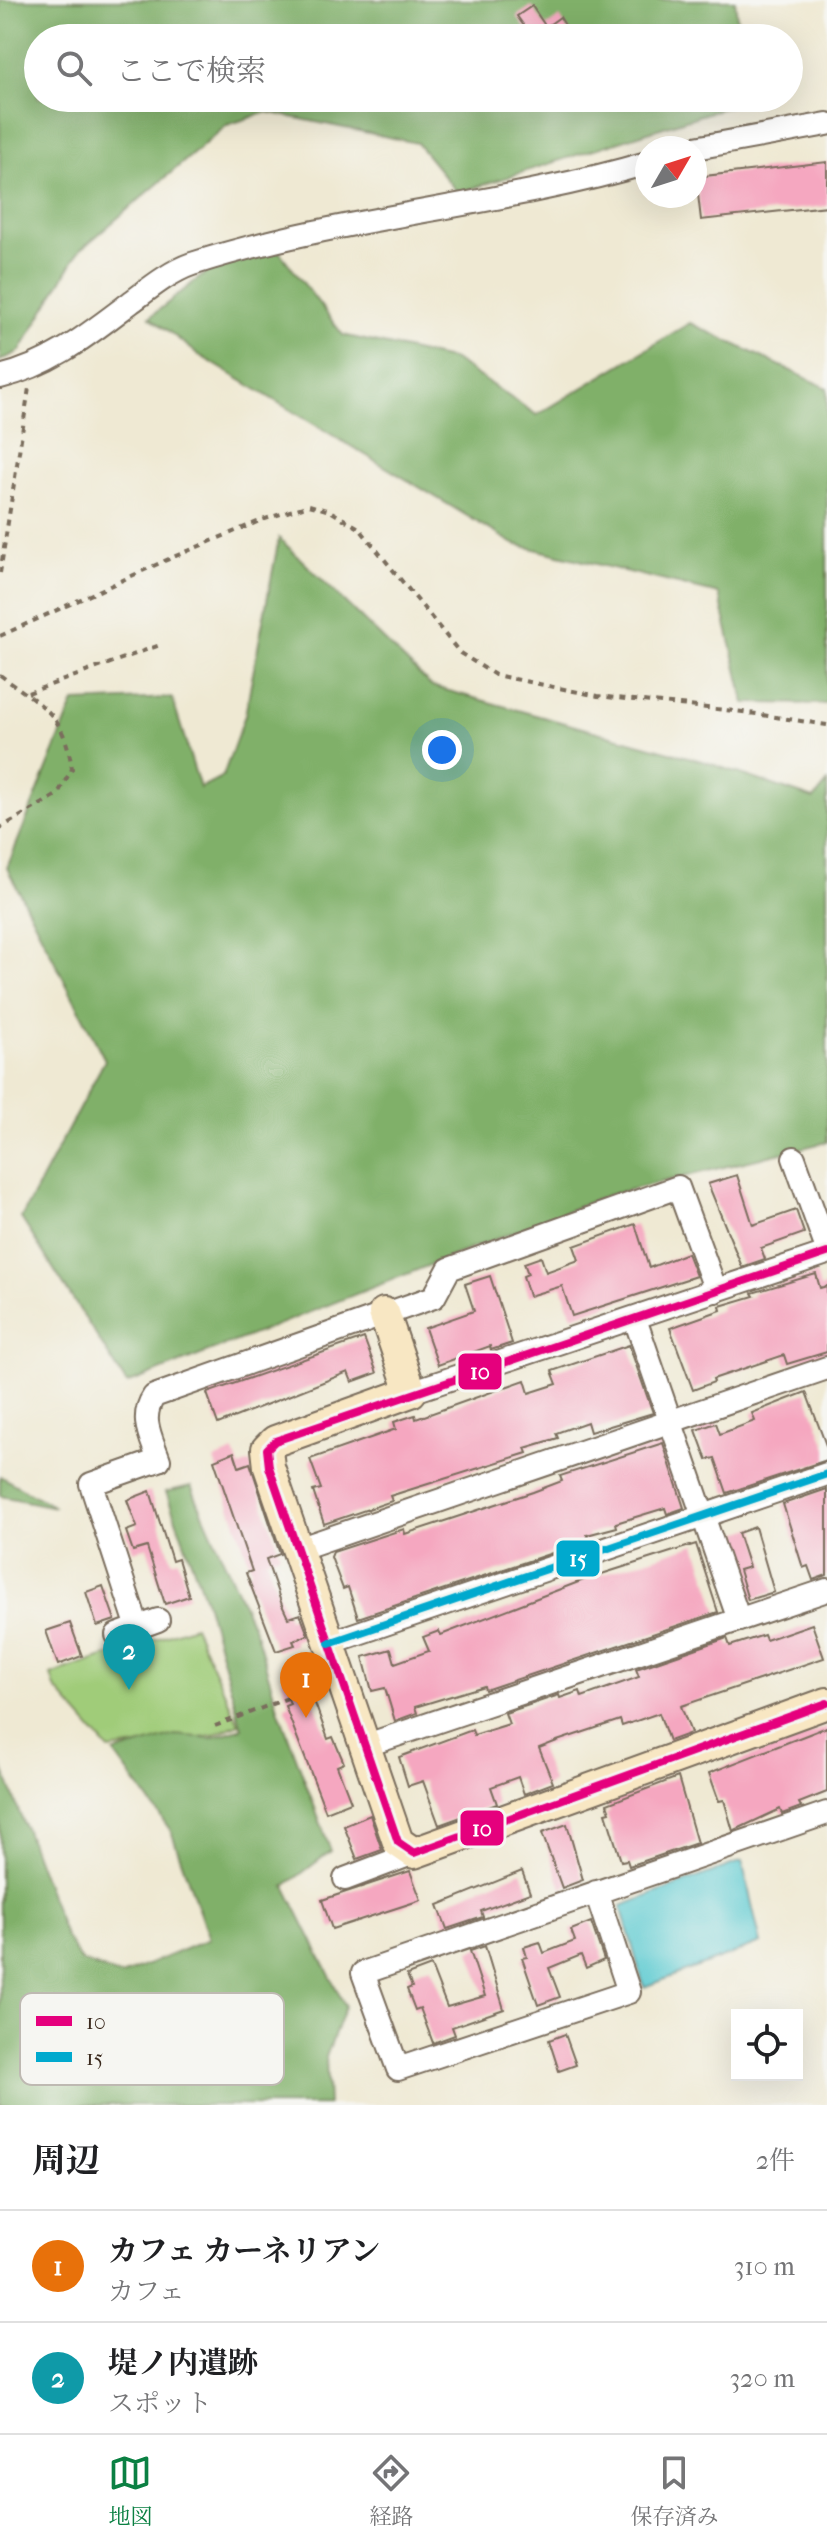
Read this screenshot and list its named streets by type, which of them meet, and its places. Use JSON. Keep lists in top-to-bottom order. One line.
{"lines":["transit line 10","transit line 15"],"legend":["10","15"],"north":"top right","page":{"search":"ここで検索","pins":["2","1"],"heading":["周辺","2件"],"list":[{"mark":"1","name":"カフェ カーネリアン","note":"カフェ","value":"310 m"},{"mark":"2","name":"堤ノ内遺跡","note":"スポット","value":"320 m"}],"nav":["地図","経路","保存済み"]}}
